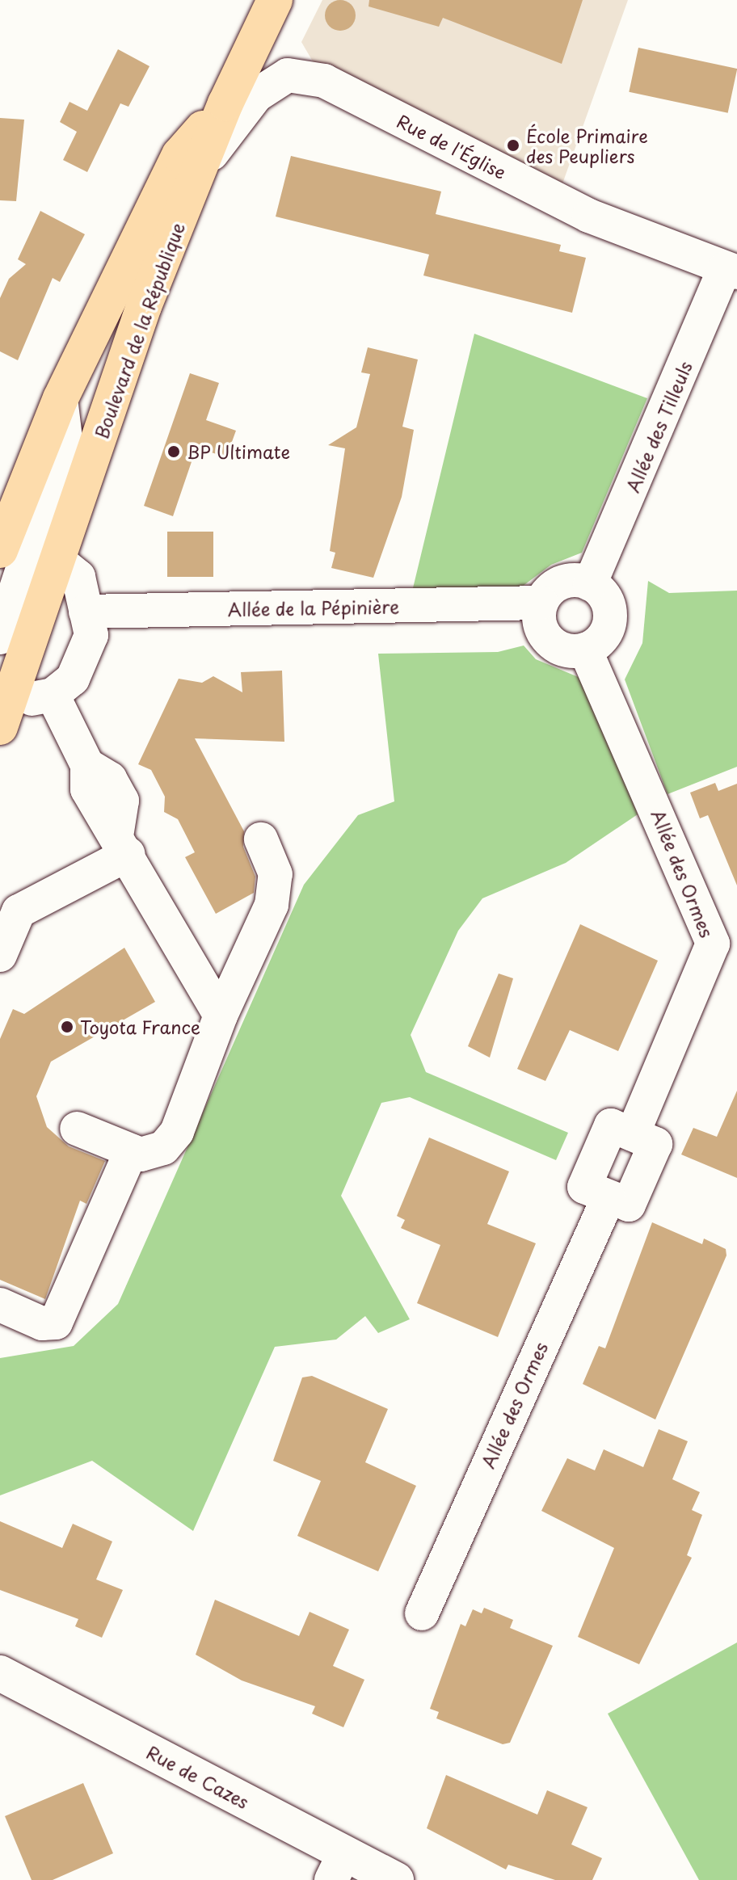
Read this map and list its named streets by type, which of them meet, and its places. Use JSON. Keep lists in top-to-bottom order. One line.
{"streets":{"main road":["Boulevard de la République"],"street":["Rue de l'Église","Allée des Tilleuls","Allée de la Pépinière","Allée des Ormes","Rue de Cazes"]},"crossings":[["Rue de l'Église","Boulevard de la République"],["Rue de l'Église","Allée des Tilleuls"],["Allée des Tilleuls","Allée de la Pépinière"],["Allée des Tilleuls","Allée des Ormes"],["Allée de la Pépinière","Allée des Ormes"]],"places":["École Primaire des Peupliers","BP Ultimate","Toyota France"]}
